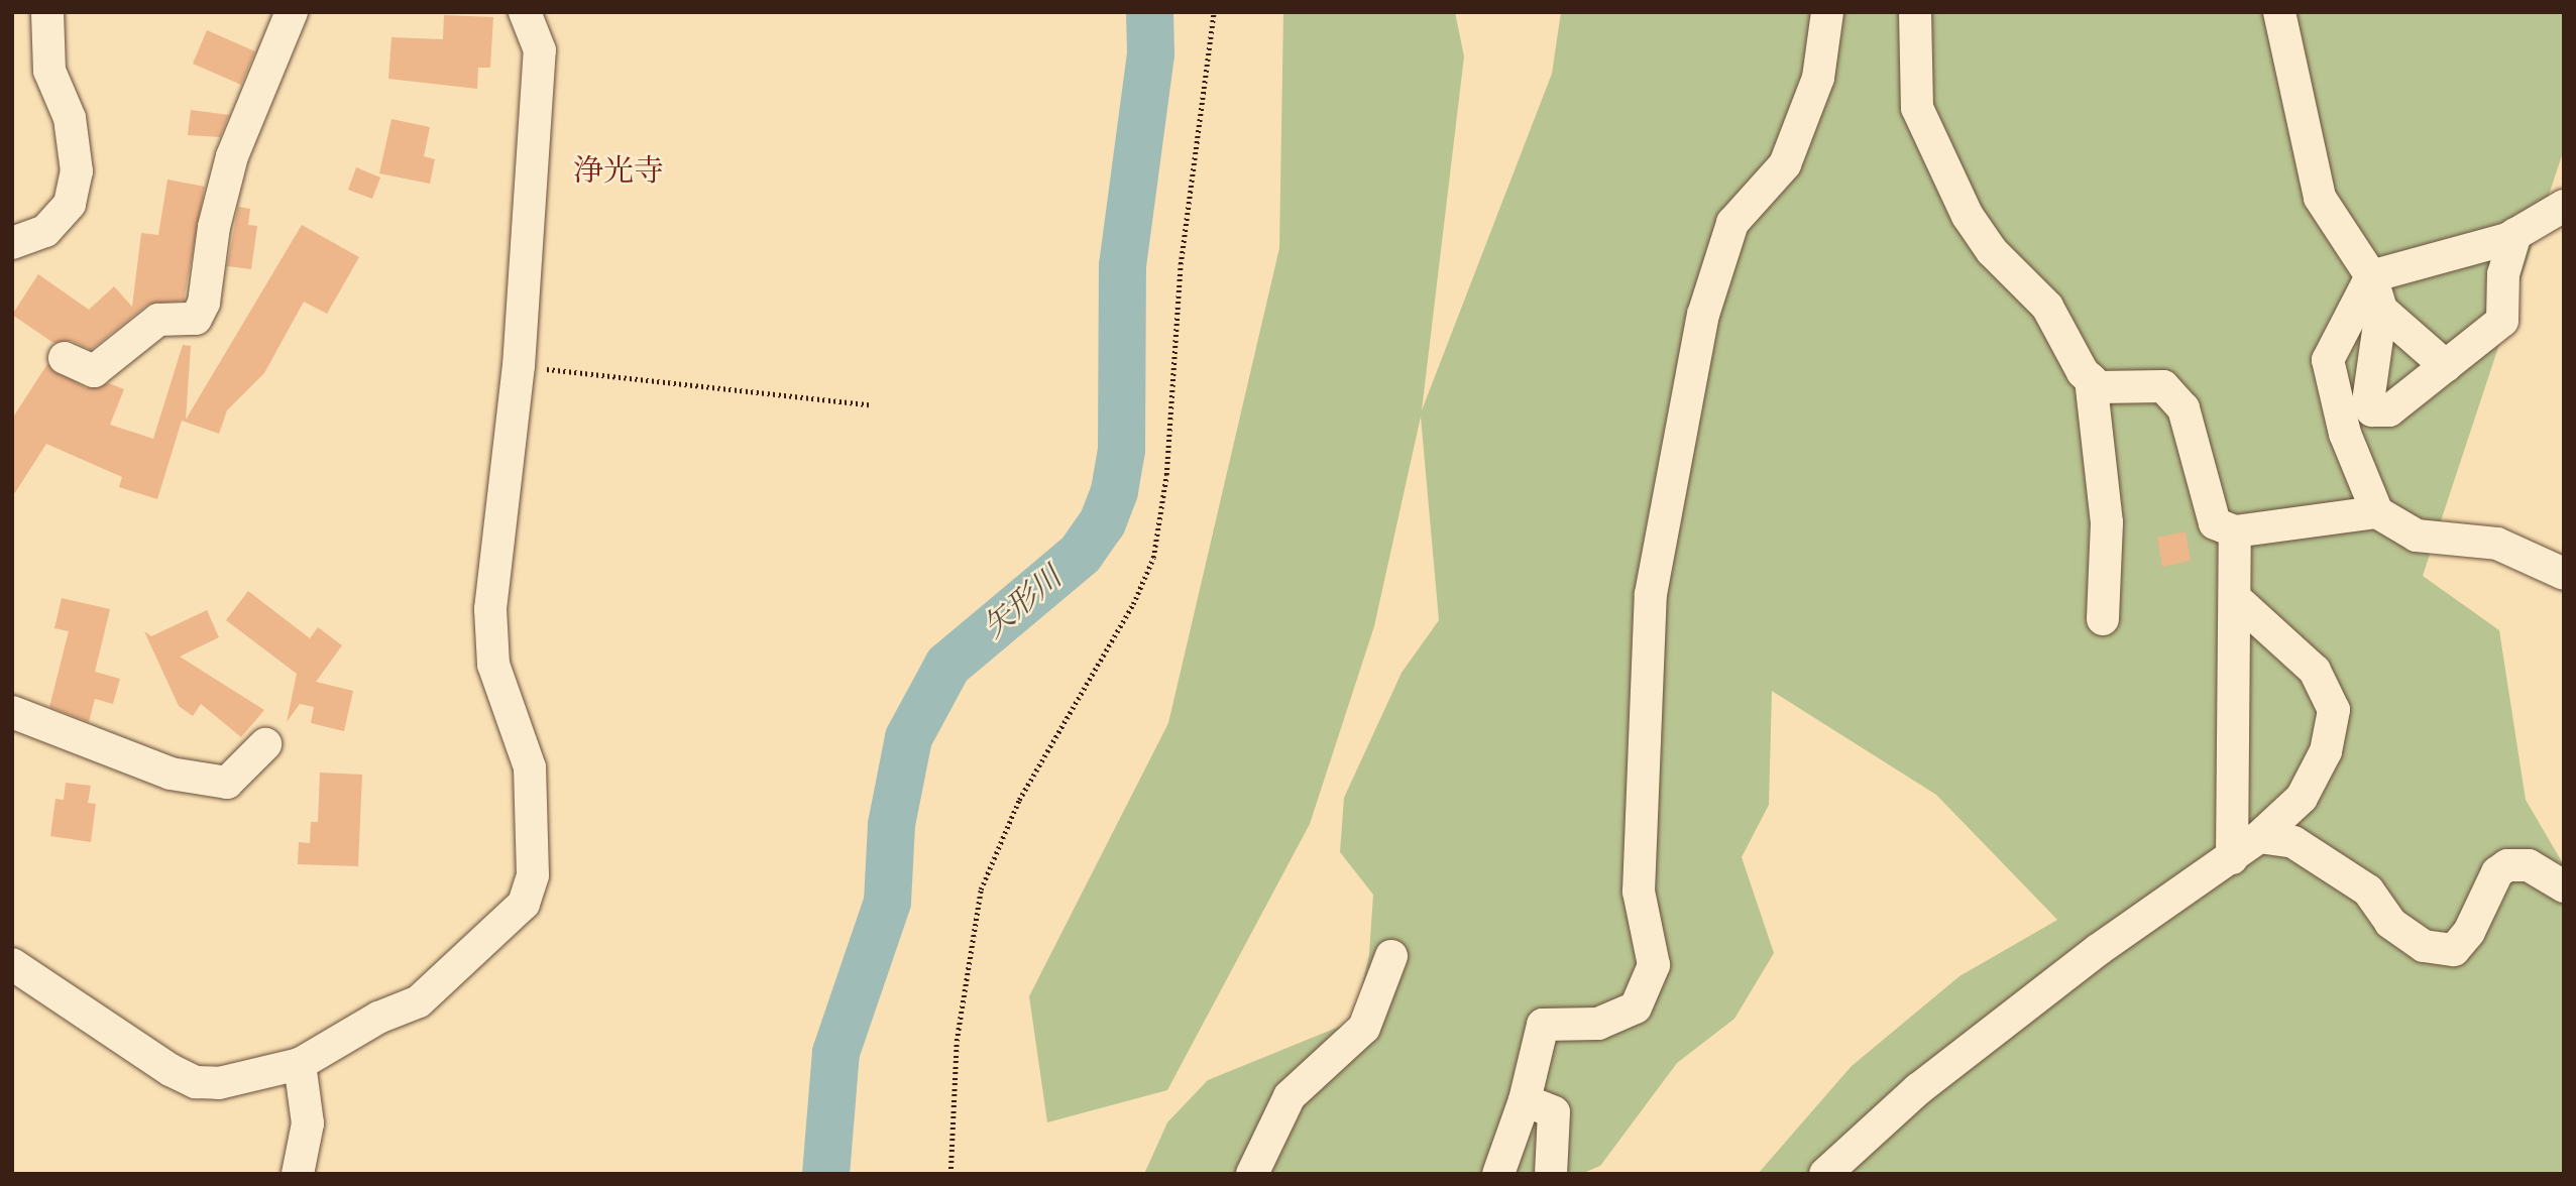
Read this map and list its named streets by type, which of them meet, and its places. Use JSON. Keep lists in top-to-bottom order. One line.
{"districts":["浄光寺"],"water":["矢形川"]}
